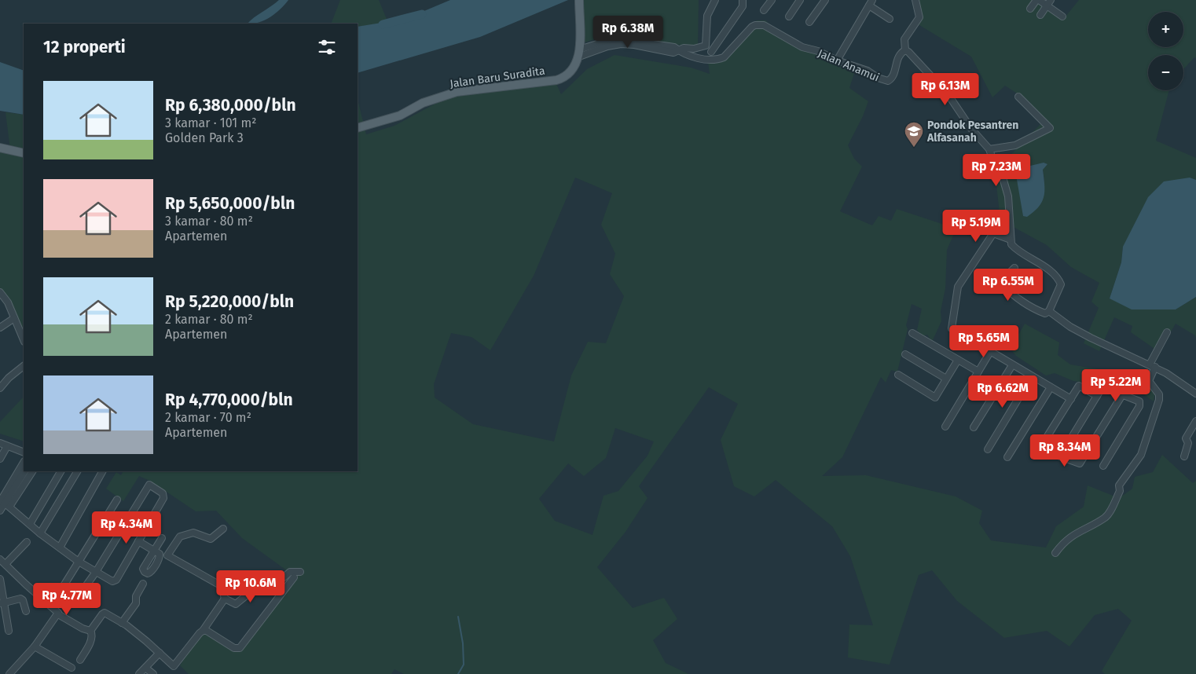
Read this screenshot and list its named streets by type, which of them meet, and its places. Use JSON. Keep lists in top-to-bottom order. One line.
{"streets":{"main road":["Jalan Baru Suradita"],"street":["Jalan Anamui"]},"places":{"school or university":["Pondok Pesantren Alfasanah"]},"page":{"map_buttons":["+","−"],"price":["Rp 6.38M","Rp 6.13M","Rp 7.23M","Rp 5.19M","Rp 6.55M","Rp 5.65M","Rp 5.22M","Rp 6.62M","Rp 8.34M","Rp 4.34M","Rp 10.6M","Rp 4.77M"],"heading":"12 properti","list":[{"name":"Rp 6,380,000/bln","note":"3 kamar · 101 m² · Golden Park 3"},{"name":"Rp 5,650,000/bln","note":"3 kamar · 80 m² · Apartemen"},{"name":"Rp 5,220,000/bln","note":"2 kamar · 80 m² · Apartemen"},{"name":"Rp 4,770,000/bln","note":"2 kamar · 70 m² · Apartemen"}]}}
